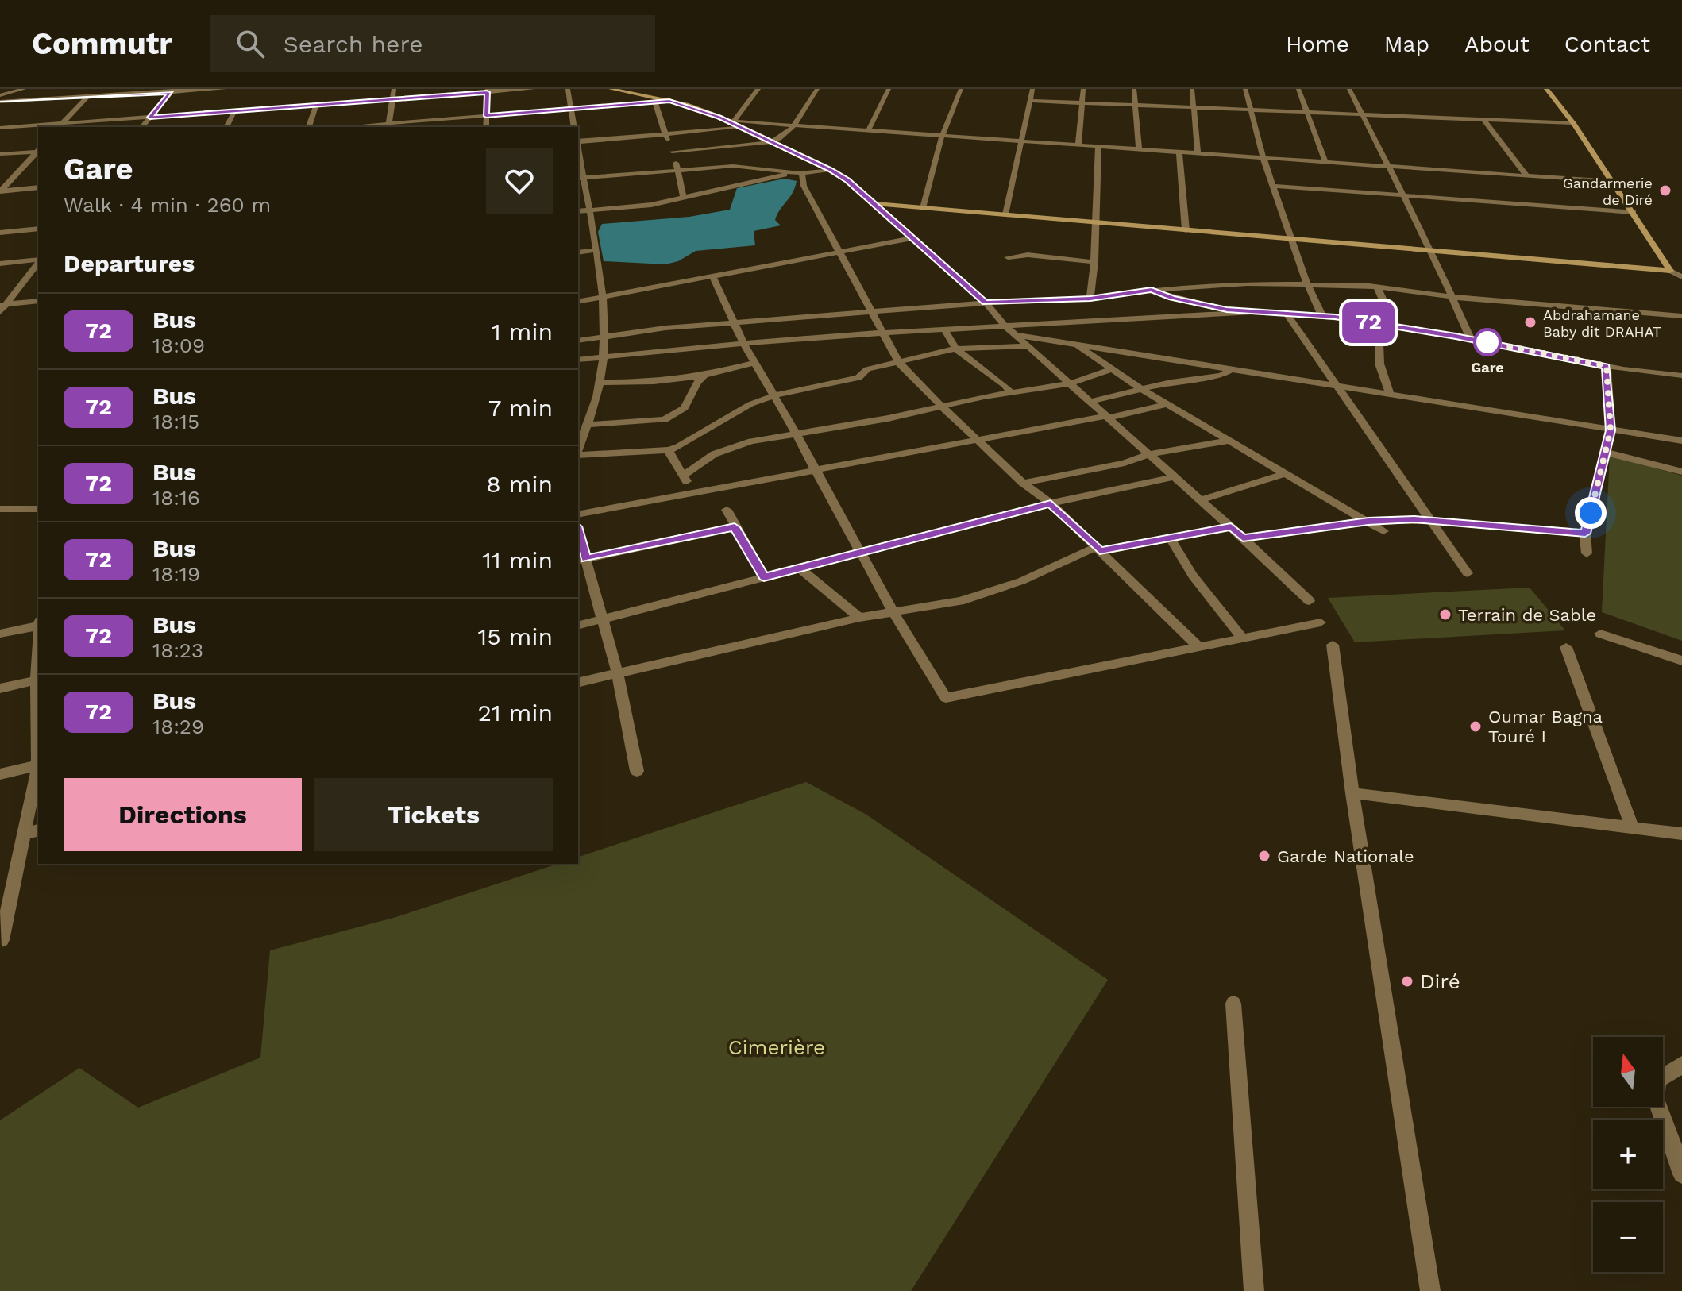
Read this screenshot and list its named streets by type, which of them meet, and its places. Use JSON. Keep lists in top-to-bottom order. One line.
{"parks":["Cimerière"],"places":["Gandarmerie de Diré","Abdrahamane Baby dit DRAHAT","Gare","Terrain de Sable","Oumar Bagna Touré I","Garde Nationale","Diré"],"lines":["bus line 72"],"north":"top","page":{"header":"Commutr","search":"Search here","nav":["Home","Map","About","Contact"],"on_map":"72","heading":[["Gare","Walk · 4 min · 260 m"],"Departures"],"list":[{"mark":"72","name":"Bus","note":"18:09","value":"1 min"},{"mark":"72","name":"Bus","note":"18:15","value":"7 min"},{"mark":"72","name":"Bus","note":"18:16","value":"8 min"},{"mark":"72","name":"Bus","note":"18:19","value":"11 min"},{"mark":"72","name":"Bus","note":"18:23","value":"15 min"},{"mark":"72","name":"Bus","note":"18:29","value":"21 min"}],"buttons":["Directions","Tickets"],"map_buttons":["+","−"]}}
